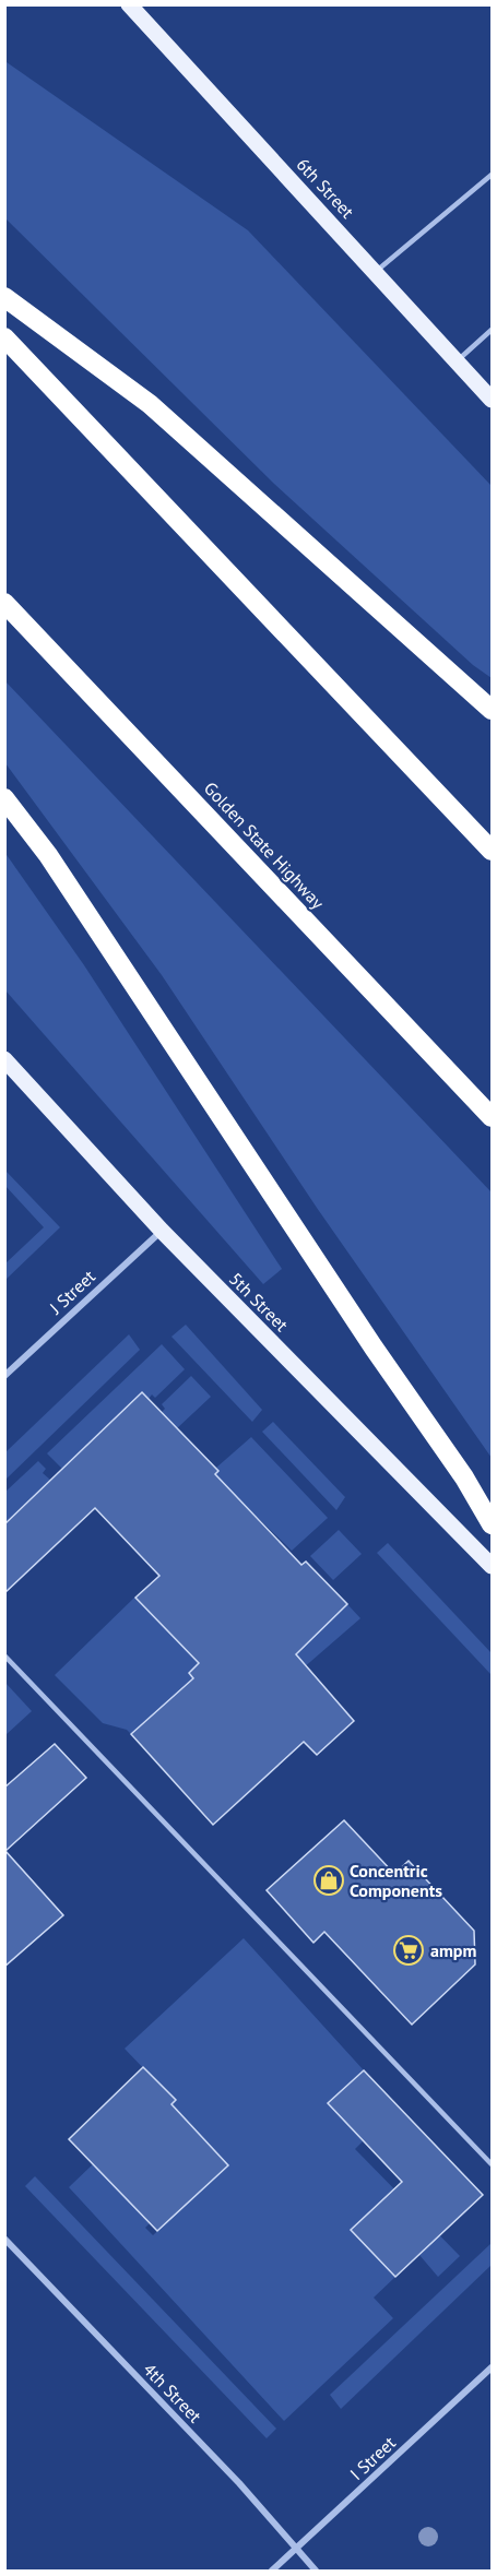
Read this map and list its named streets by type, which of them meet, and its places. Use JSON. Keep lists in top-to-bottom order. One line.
{"streets":{"highway":["Golden State Highway"],"main road":["6th Street","5th Street"],"street":["J Street","4th Street","I Street"]},"crossings":[["J Street","5th Street"],["4th Street","I Street"]],"places":{"shop":["Concentric Components"],"supermarket":["ampm"]}}
